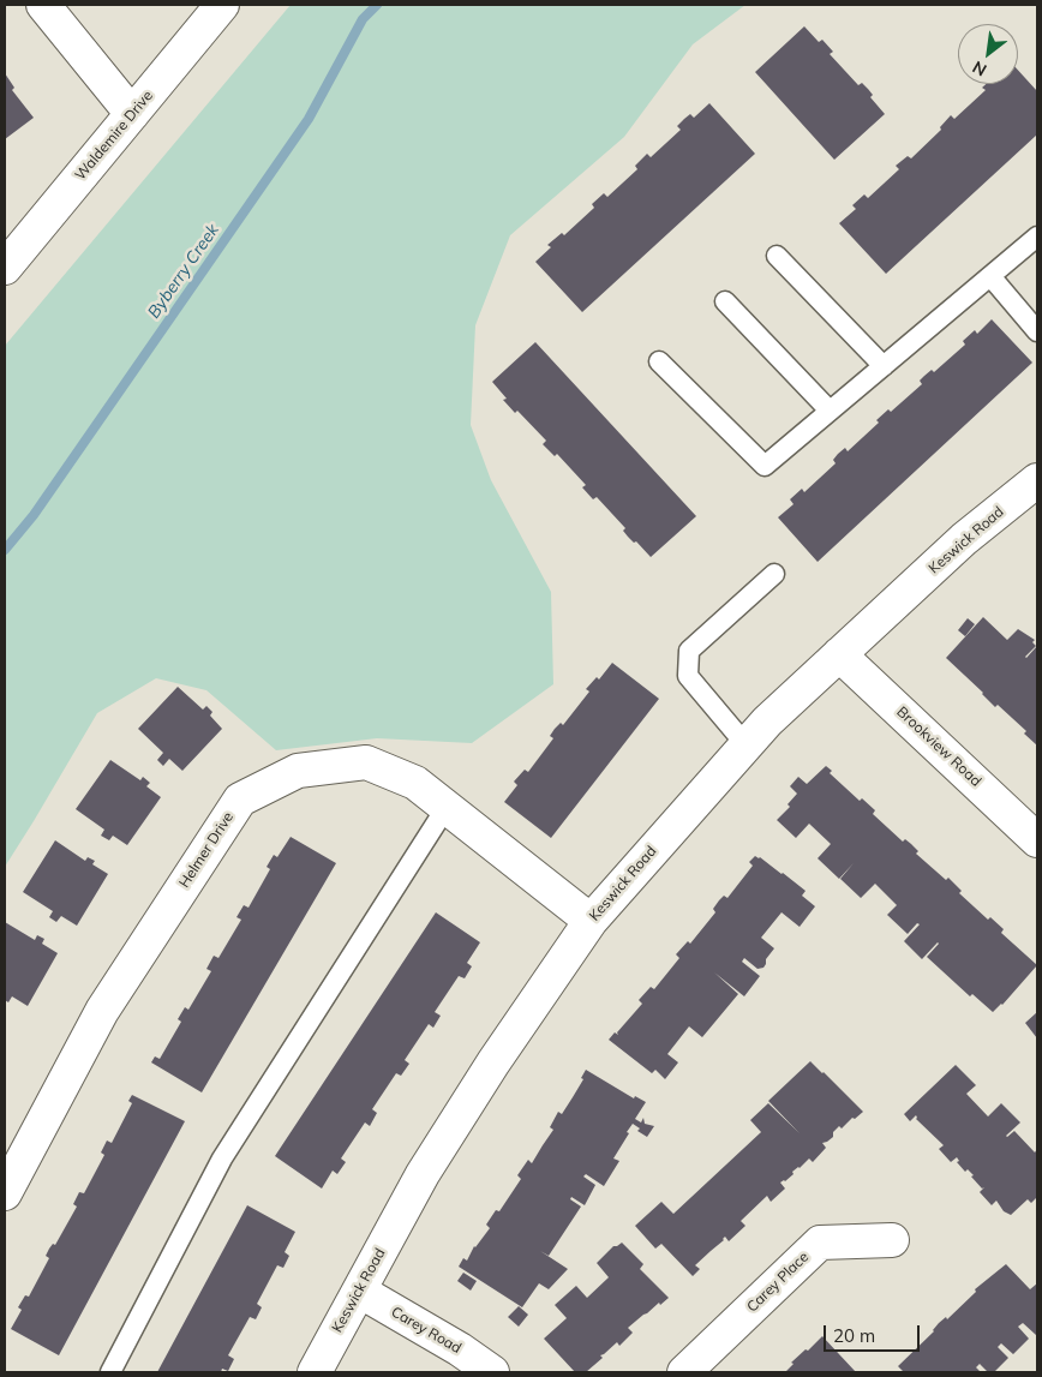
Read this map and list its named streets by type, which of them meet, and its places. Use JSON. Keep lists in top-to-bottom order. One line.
{"streets":{"street":["Waldemire Drive","Keswick Road","Brookview Road","Helmer Drive","Carey Place","Carey Road"]},"crossings":[["Keswick Road","Brookview Road"],["Keswick Road","Helmer Drive"],["Keswick Road","Carey Road"]],"water":["Byberry Creek"],"scale_bar":"20 m","north":"bottom left"}
